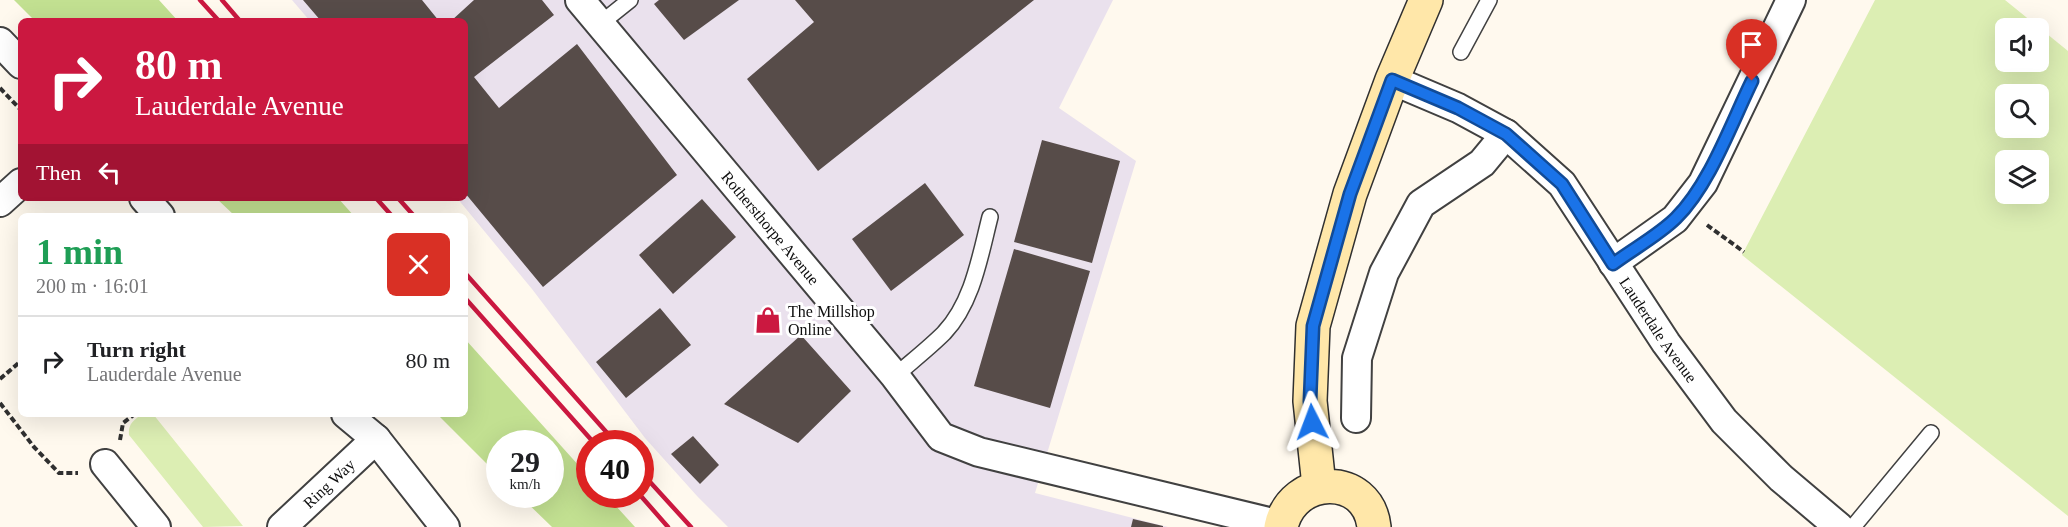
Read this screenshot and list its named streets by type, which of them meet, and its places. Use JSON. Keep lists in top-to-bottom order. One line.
{"streets":{"street":["Rothersthorpe Avenue","Lauderdale Avenue","Ring Way"]},"places":{"shop":["The Millshop Online"]},"page":{"turn":["80 m","Lauderdale Avenue"],"then":"Then","heading":["1 min","200 m · 16:01"],"list":[{"name":"Turn right","note":"Lauderdale Avenue","value":"80 m"}],"speed":"29 km/h","limit":"40"}}
